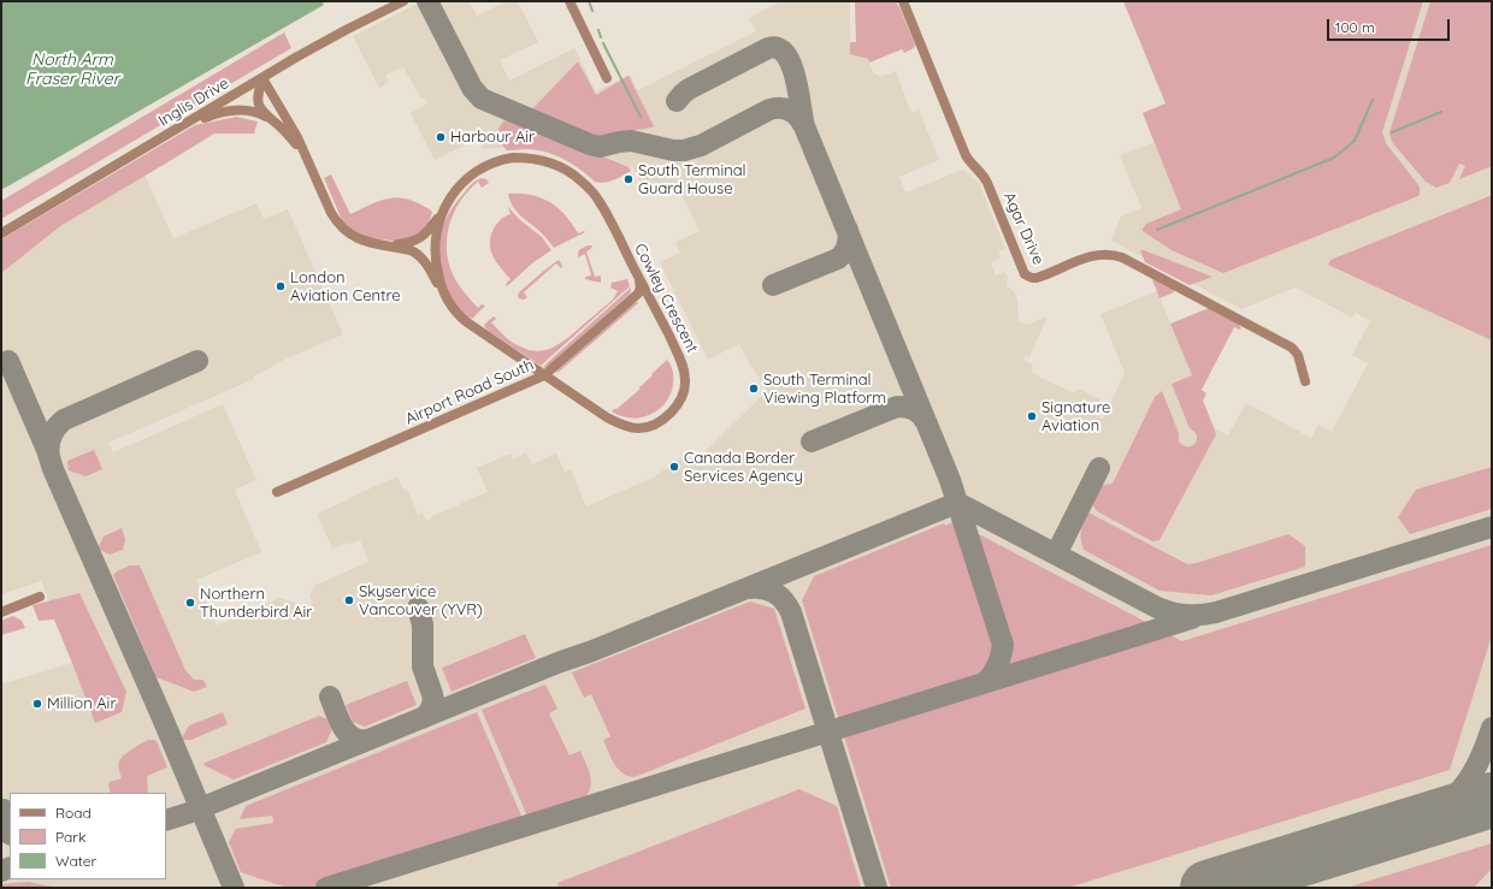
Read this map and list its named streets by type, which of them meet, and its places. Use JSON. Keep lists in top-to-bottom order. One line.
{"streets":{"street":["Inglis Drive","Agar Drive","Cowley Crescent","Airport Road South"]},"crossings":[["Cowley Crescent","Airport Road South"]],"water":["North Arm Fraser River"],"places":["Harbour Air","South Terminal Guard House","London Aviation Centre","South Terminal Viewing Platform","Signature Aviation","Canada Border Services Agency","Skyservice Vancouver (YVR)","Northern Thunderbird Air","Million Air"],"legend":["Road","Park","Water"],"scale_bar":"100 m"}
